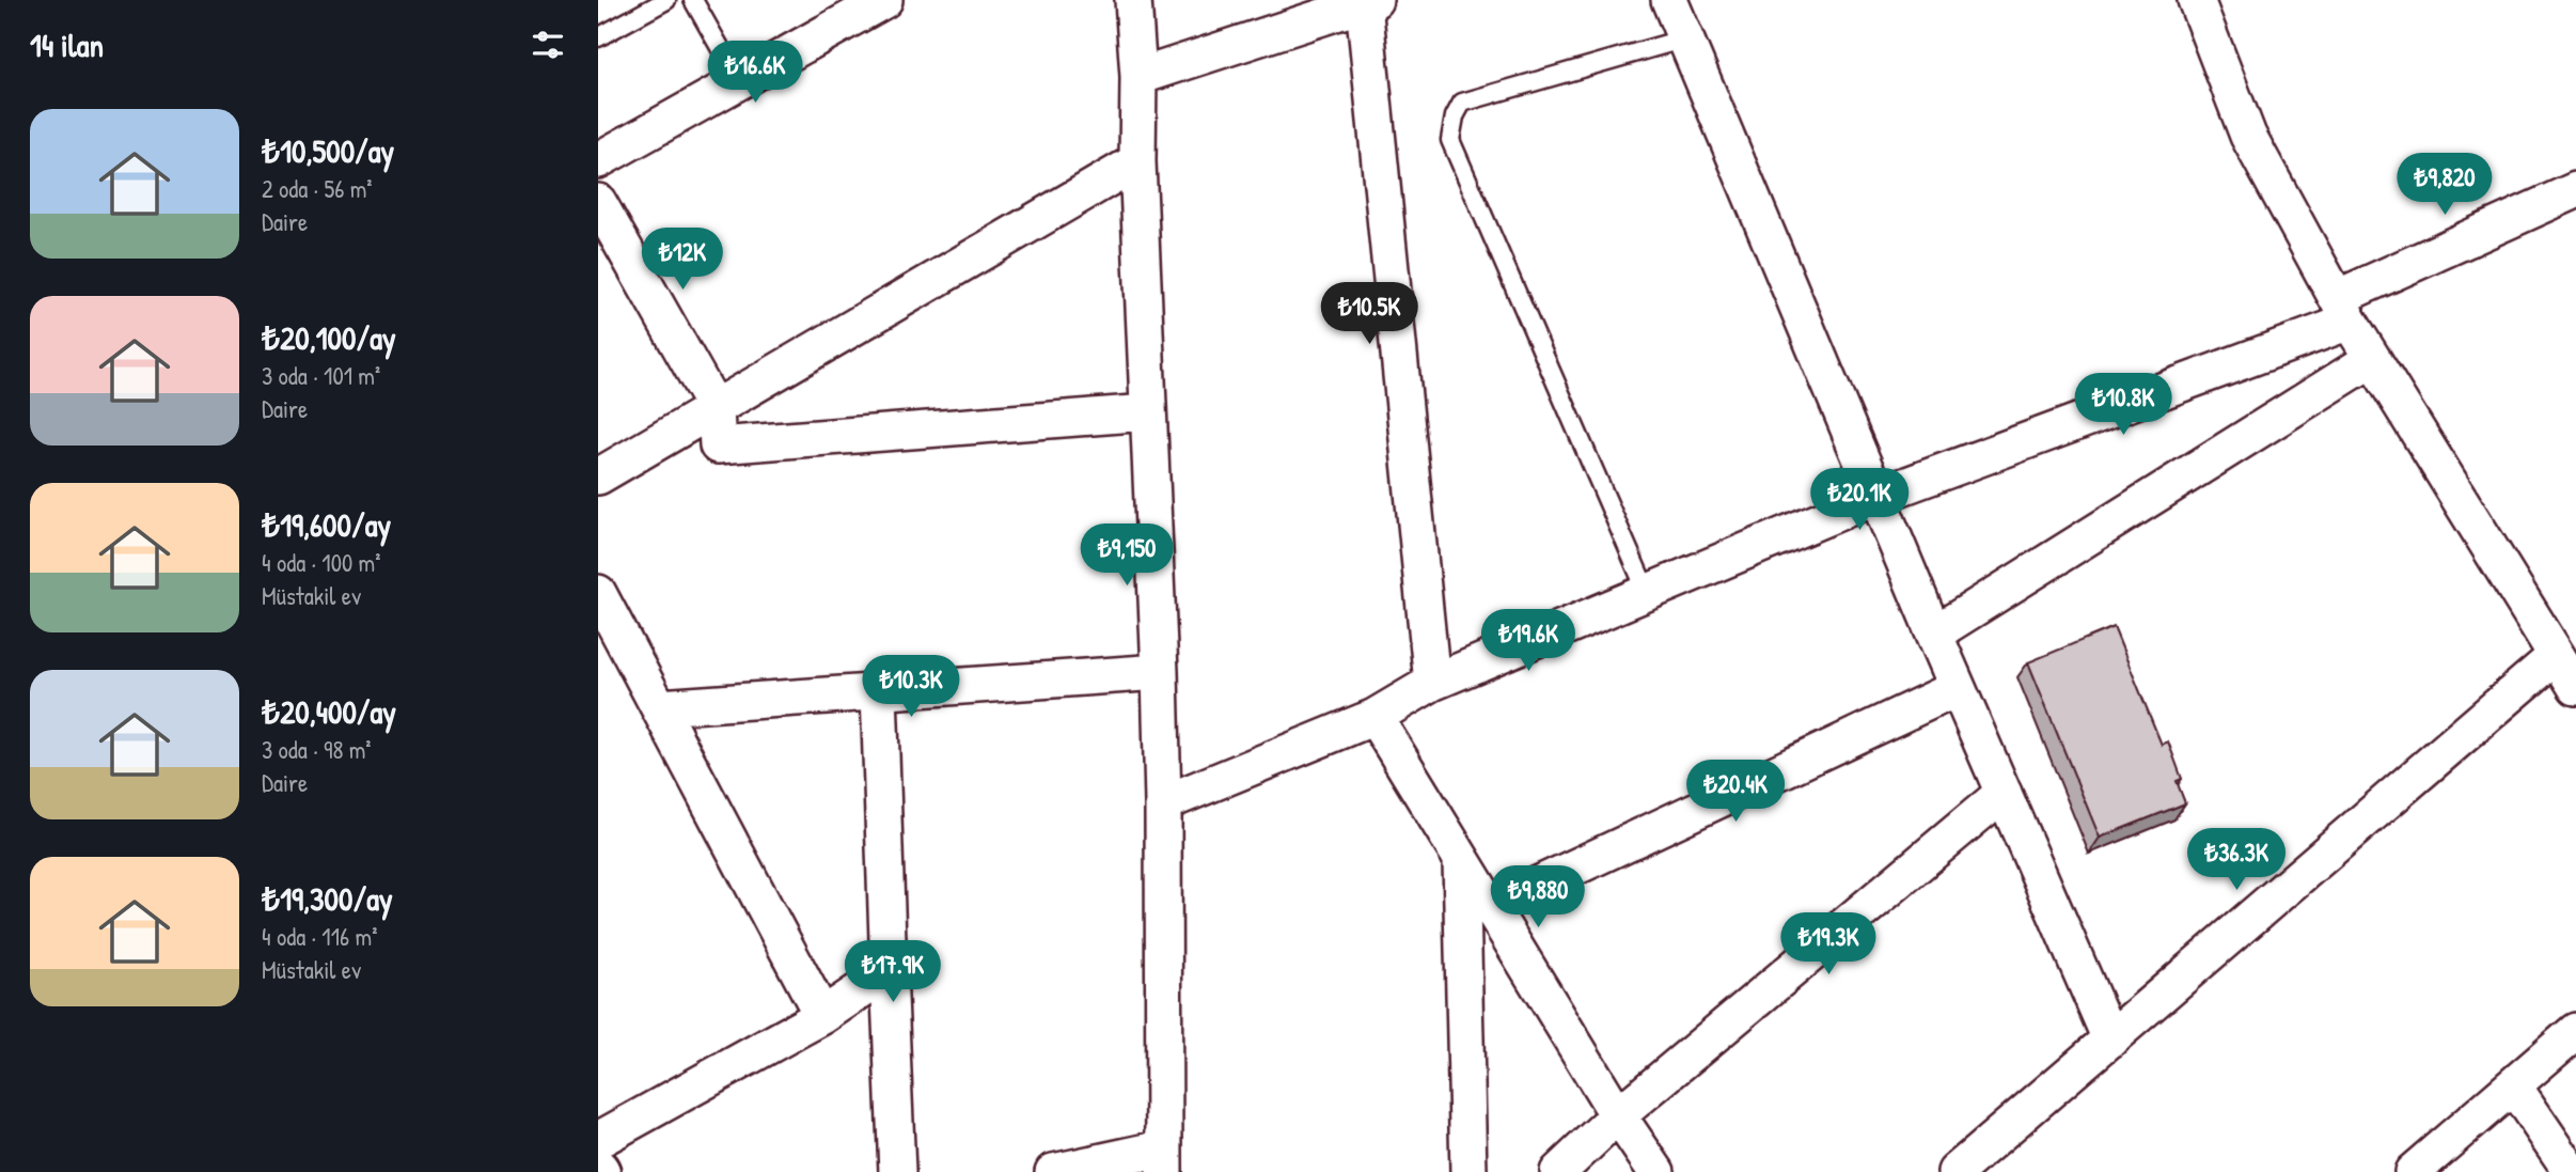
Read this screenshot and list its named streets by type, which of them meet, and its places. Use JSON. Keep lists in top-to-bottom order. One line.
{"page":{"heading":"14 ilan","price":["₺16.6K","₺9,820","₺12K","₺10.5K","₺10.8K","₺20.1K","₺9,150","₺19.6K","₺10.3K","₺20.4K","₺36.3K","₺9,880","₺19.3K","₺17.9K"],"list":[{"name":"₺10,500/ay","note":"2 oda · 56 m² · Daire"},{"name":"₺20,100/ay","note":"3 oda · 101 m² · Daire"},{"name":"₺19,600/ay","note":"4 oda · 100 m² · Müstakil ev"},{"name":"₺20,400/ay","note":"3 oda · 98 m² · Daire"},{"name":"₺19,300/ay","note":"4 oda · 116 m² · Müstakil ev"}]}}
